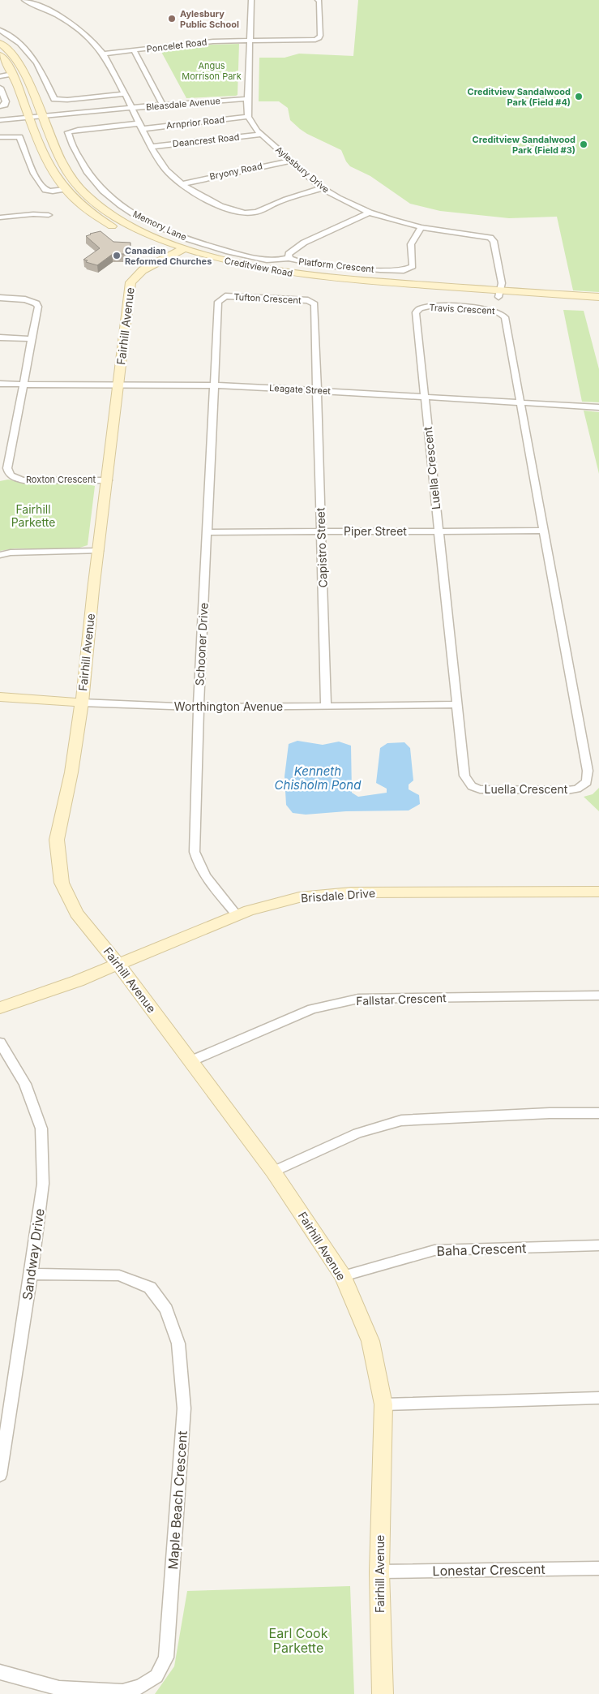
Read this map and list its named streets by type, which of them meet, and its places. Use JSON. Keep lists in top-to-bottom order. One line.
{"streets":{"main road":["Creditview Road","Fairhill Avenue","Worthington Avenue","Brisdale Drive"],"street":["Poncelet Road","Bleasdale Avenue","Arnprior Road","Deancrest Road","Aylesbury Drive","Bryony Road","Memory Lane","Platform Crescent","Tufton Crescent","Travis Crescent","Leagate Street","Luella Crescent","Roxton Crescent","Piper Street","Capistro Street","Schooner Drive","Fallstar Crescent","Baha Crescent","Sandway Drive","Maple Beach Crescent","Lonestar Crescent"]},"crossings":[["Bleasdale Avenue","Creditview Road"],["Arnprior Road","Aylesbury Drive"],["Arnprior Road","Memory Lane"],["Deancrest Road","Aylesbury Drive"],["Aylesbury Drive","Bryony Road"],["Aylesbury Drive","Platform Crescent"],["Aylesbury Drive","Creditview Road"],["Memory Lane","Platform Crescent"],["Creditview Road","Fairhill Avenue"],["Tufton Crescent","Leagate Street"],["Tufton Crescent","Capistro Street"],["Tufton Crescent","Schooner Drive"],["Travis Crescent","Leagate Street"],["Travis Crescent","Luella Crescent"],["Fairhill Avenue","Leagate Street"],["Fairhill Avenue","Roxton Crescent"],["Fairhill Avenue","Worthington Avenue"],["Fairhill Avenue","Brisdale Drive"],["Fairhill Avenue","Fallstar Crescent"],["Fairhill Avenue","Baha Crescent"],["Fairhill Avenue","Lonestar Crescent"],["Leagate Street","Luella Crescent"],["Leagate Street","Roxton Crescent"],["Leagate Street","Capistro Street"],["Leagate Street","Schooner Drive"],["Luella Crescent","Piper Street"],["Luella Crescent","Worthington Avenue"],["Piper Street","Capistro Street"],["Piper Street","Schooner Drive"],["Capistro Street","Worthington Avenue"],["Schooner Drive","Worthington Avenue"],["Schooner Drive","Brisdale Drive"],["Sandway Drive","Maple Beach Crescent"]],"water":["Kenneth Chisholm Pond"],"parks":["Angus Morrison Park","Fairhill Parkette","Earl Cook Parkette"],"places":["Aylesbury Public School","Creditview Sandalwood Park (Field #4)","Creditview Sandalwood Park (Field #3)","Canadian Reformed Churches"]}
